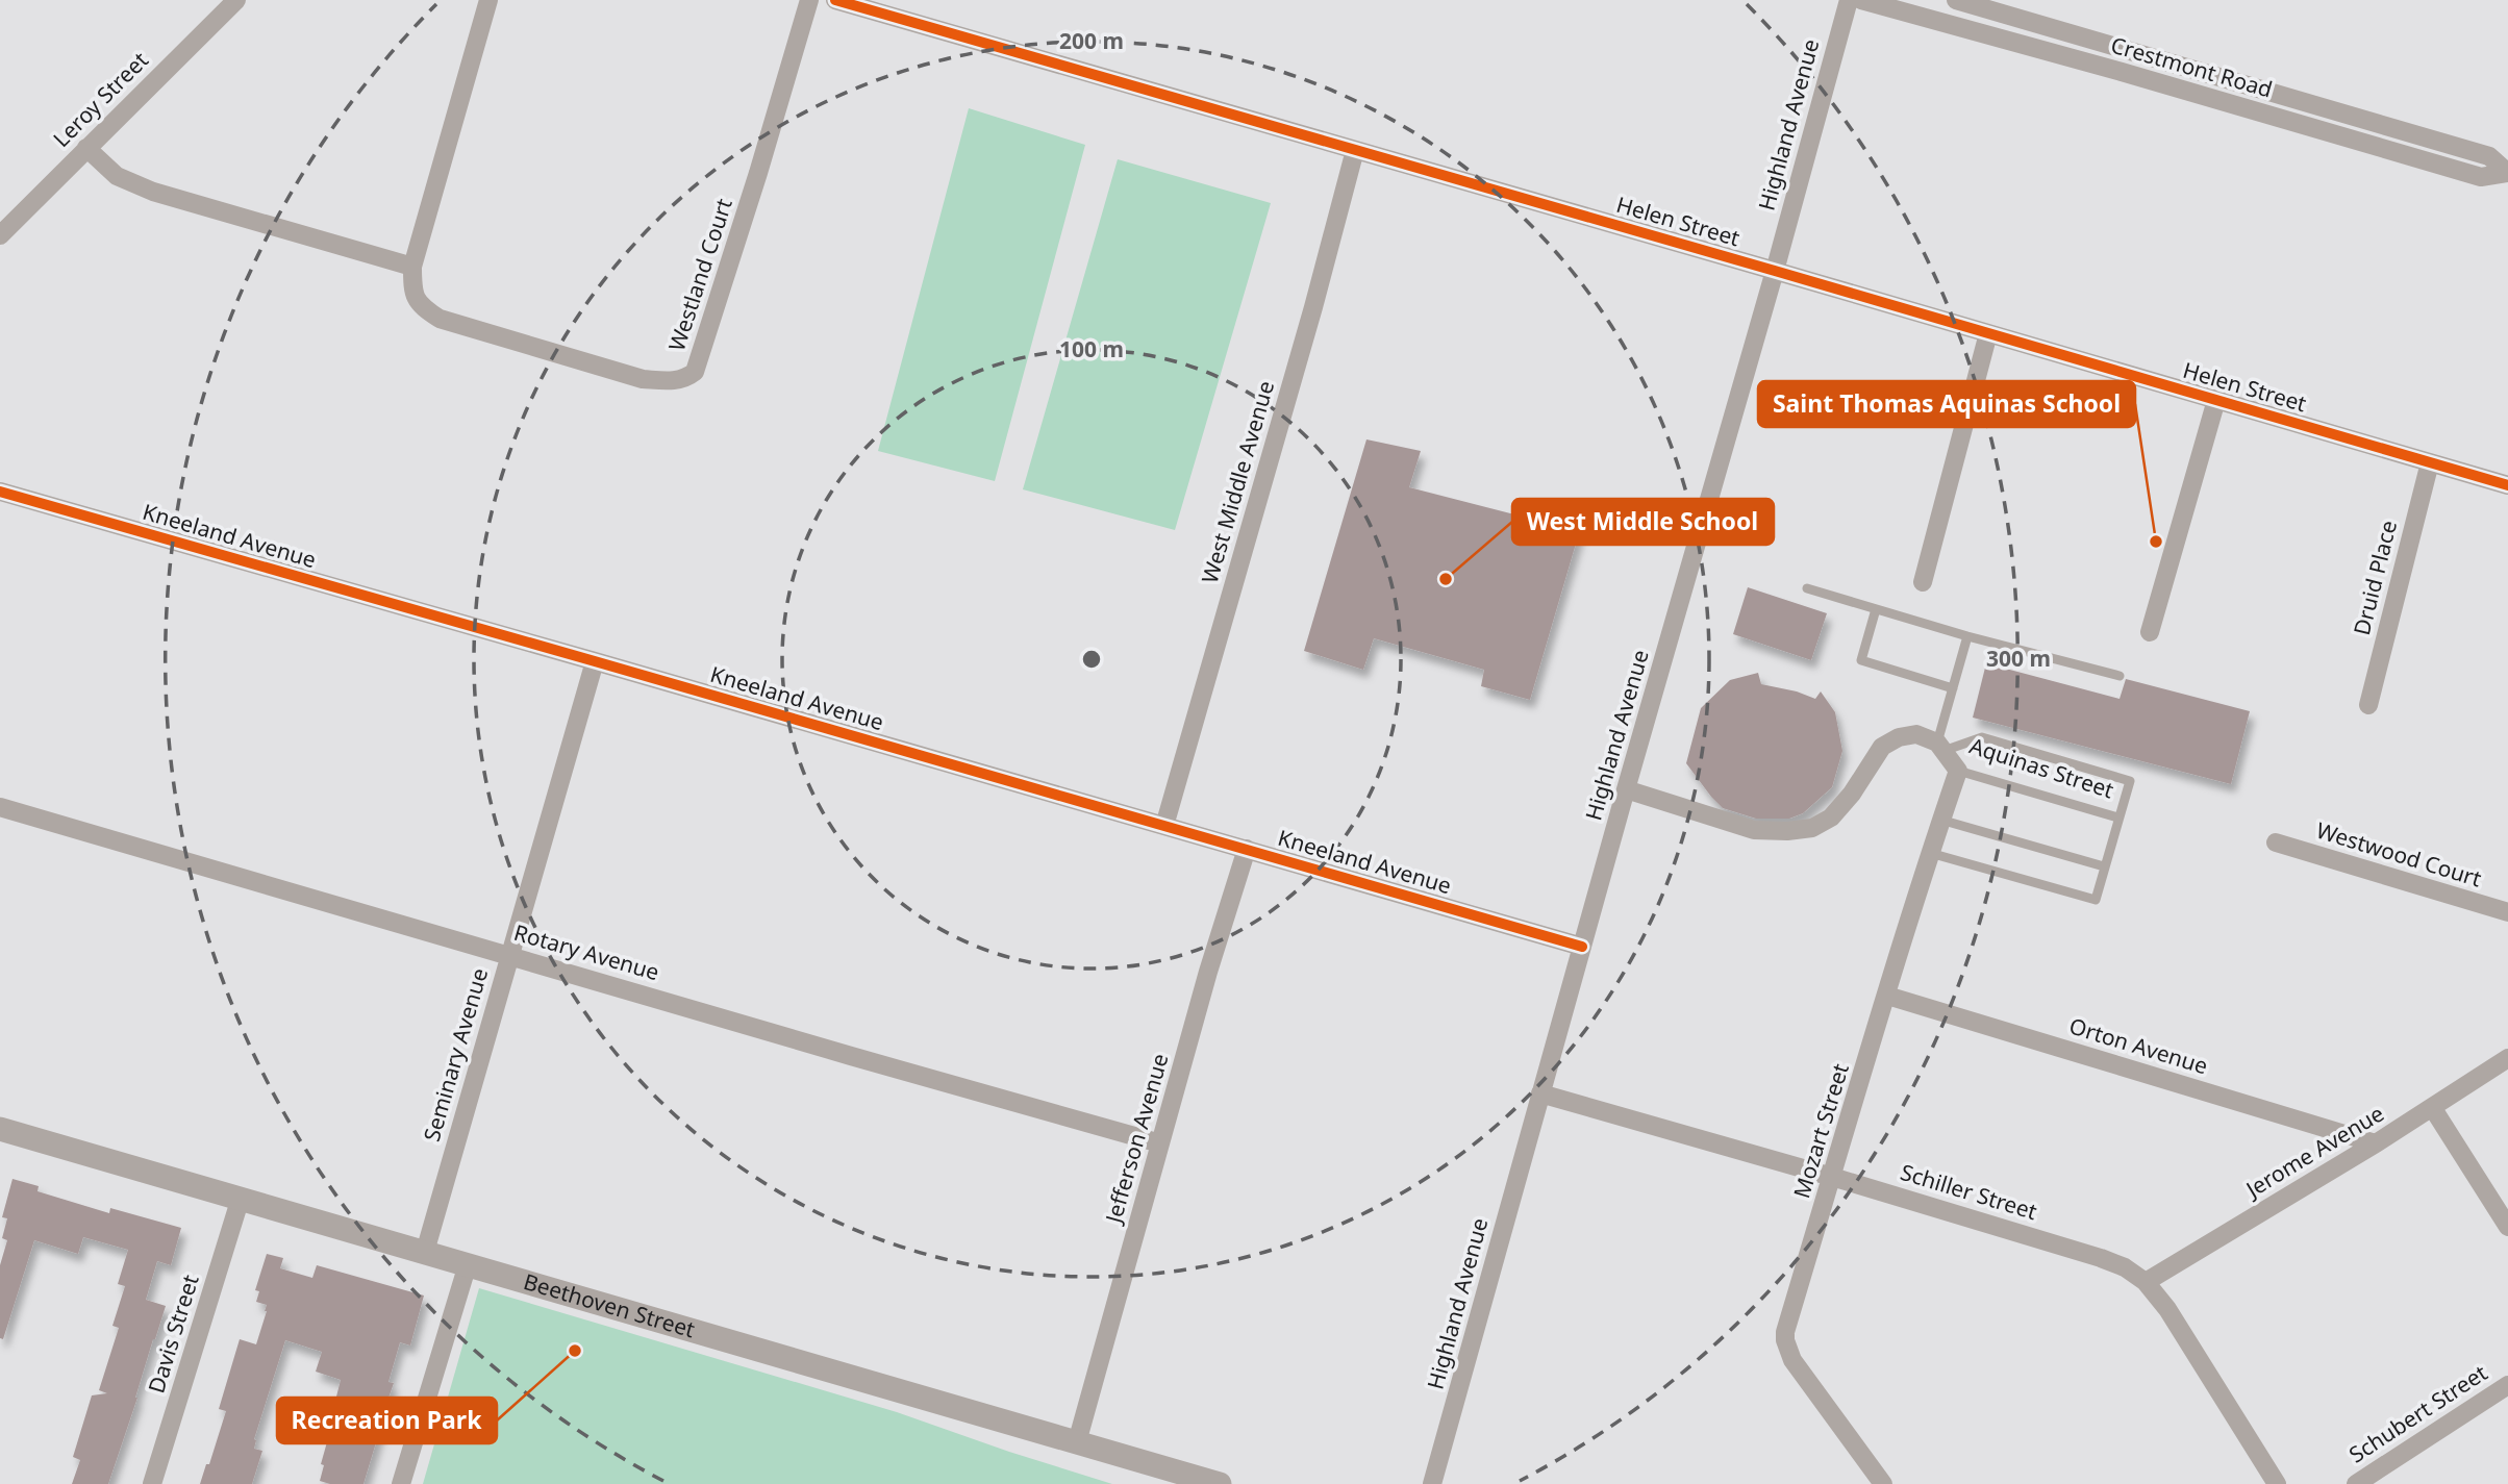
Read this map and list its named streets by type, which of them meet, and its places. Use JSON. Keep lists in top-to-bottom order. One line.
{"streets":{"street":["Crestmont Road","Leroy Street","Highland Avenue","Helen Street","Westland Court","West Middle Avenue","Kneeland Avenue","Druid Place","Aquinas Street","Westwood Court","Rotary Avenue","Orton Avenue","Seminary Avenue","Mozart Street","Jefferson Avenue","Jerome Avenue","Schiller Street","Beethoven Street","Davis Street","Schubert Street"]},"crossings":[["Highland Avenue","Helen Street"],["Highland Avenue","Kneeland Avenue"],["Highland Avenue","Aquinas Street"],["Highland Avenue","Schiller Street"],["Helen Street","West Middle Avenue"],["Helen Street","Druid Place"],["West Middle Avenue","Kneeland Avenue"],["Kneeland Avenue","Seminary Avenue"],["Kneeland Avenue","Jefferson Avenue"],["Aquinas Street","Mozart Street"],["Rotary Avenue","Seminary Avenue"],["Rotary Avenue","Jefferson Avenue"],["Orton Avenue","Mozart Street"],["Orton Avenue","Jerome Avenue"],["Seminary Avenue","Beethoven Street"],["Mozart Street","Schiller Street"],["Jefferson Avenue","Beethoven Street"],["Jerome Avenue","Schiller Street"],["Beethoven Street","Davis Street"]],"places":["Saint Thomas Aquinas School","West Middle School","Recreation Park"],"rings":["200 m","100 m","300 m"]}
